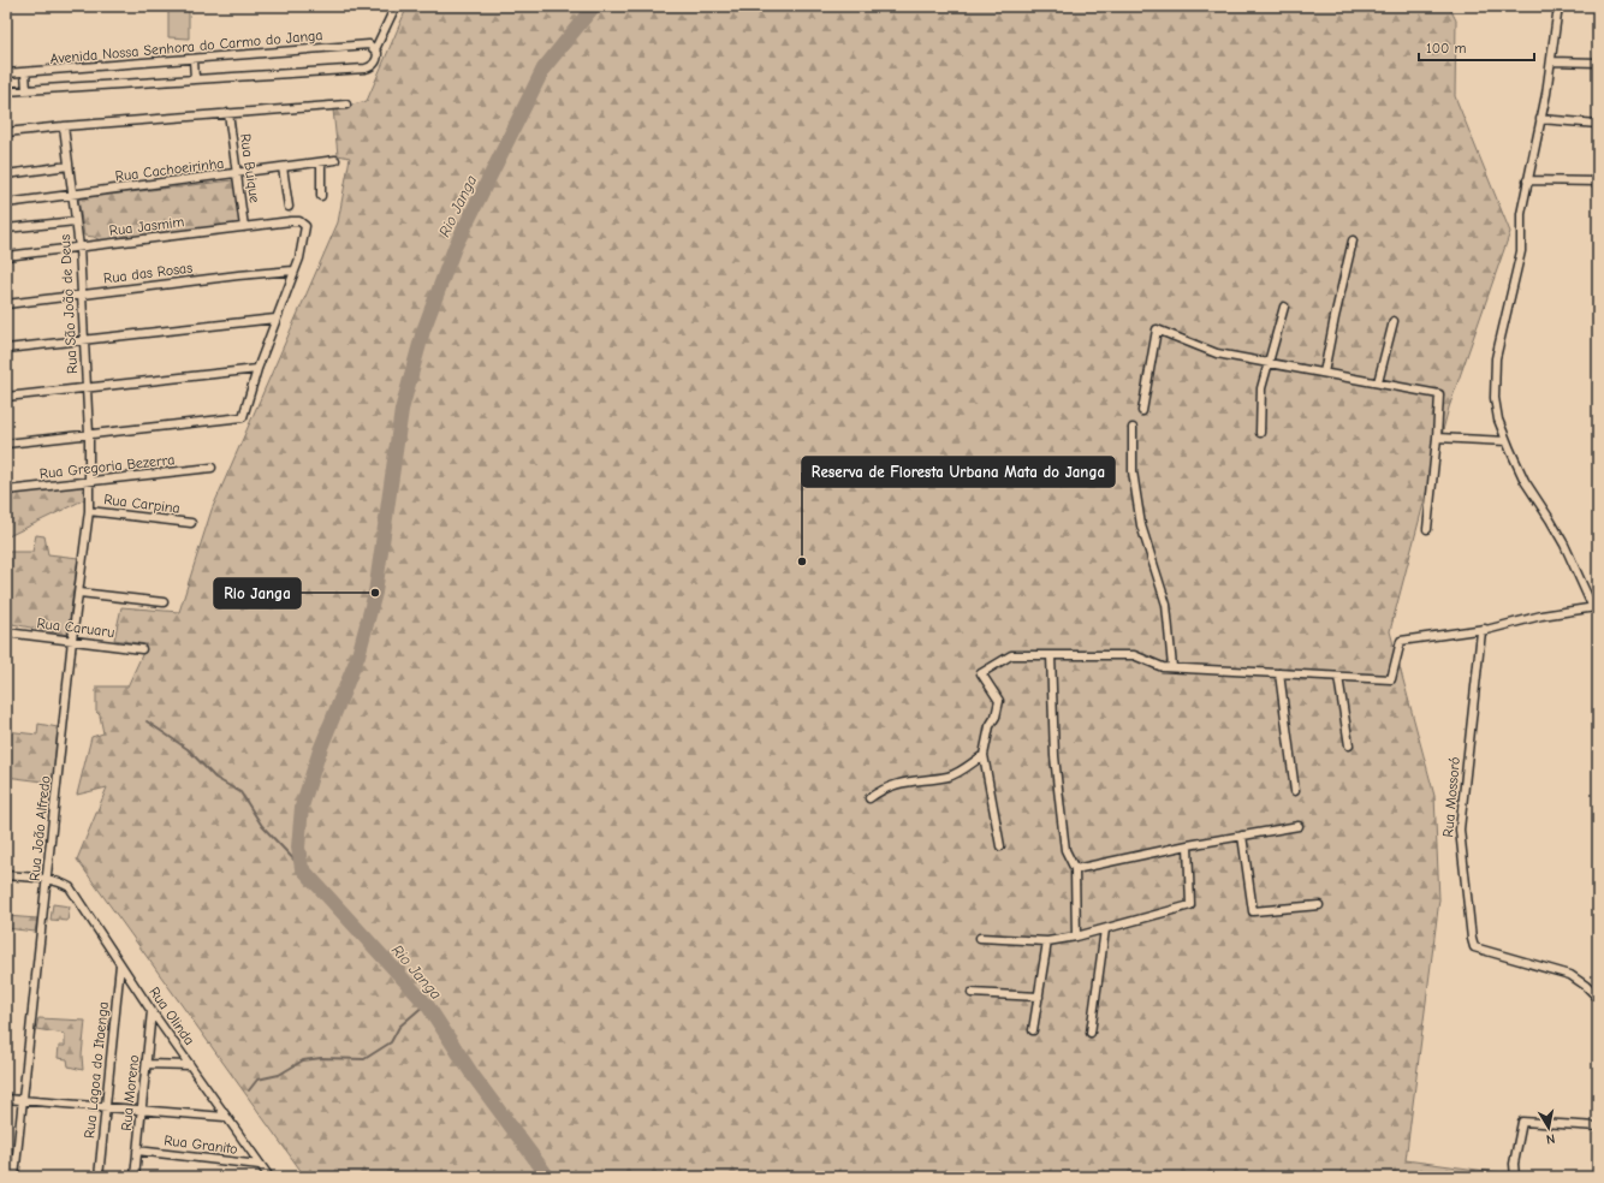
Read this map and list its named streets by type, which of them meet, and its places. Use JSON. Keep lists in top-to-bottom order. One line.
{"streets":{"street":["Avenida Nossa Senhora do Carmo do Janga","Rua Buique","Rua Cachoeirinha","Rua Jasmim","Rua das Rosas","Rua São João de Deus","Rua Gregoria Bezerra","Rua Carpina","Rua Caruaru","Rua Mossoró","Rua João Alfredo","Rua Olinda","Rua Lagoa do Itaenga","Rua Moreno","Rua Granito"]},"crossings":[["Rua Buique","Rua Cachoeirinha"],["Rua Buique","Rua Jasmim"],["Rua Cachoeirinha","Rua São João de Deus"],["Rua Jasmim","Rua das Rosas"],["Rua Jasmim","Rua São João de Deus"],["Rua das Rosas","Rua São João de Deus"],["Rua São João de Deus","Rua Gregoria Bezerra"],["Rua São João de Deus","Rua João Alfredo"],["Rua Gregoria Bezerra","Rua João Alfredo"],["Rua Carpina","Rua João Alfredo"],["Rua Caruaru","Rua João Alfredo"],["Rua João Alfredo","Rua Olinda"],["Rua Olinda","Rua Lagoa do Itaenga"],["Rua Olinda","Rua Moreno"],["Rua Olinda","Rua Granito"],["Rua Moreno","Rua Granito"]],"water":["Rio Janga"],"places":["Reserva de Floresta Urbana Mata do Janga","Rio Janga"],"scale_bar":"100 m","north":"bottom"}
